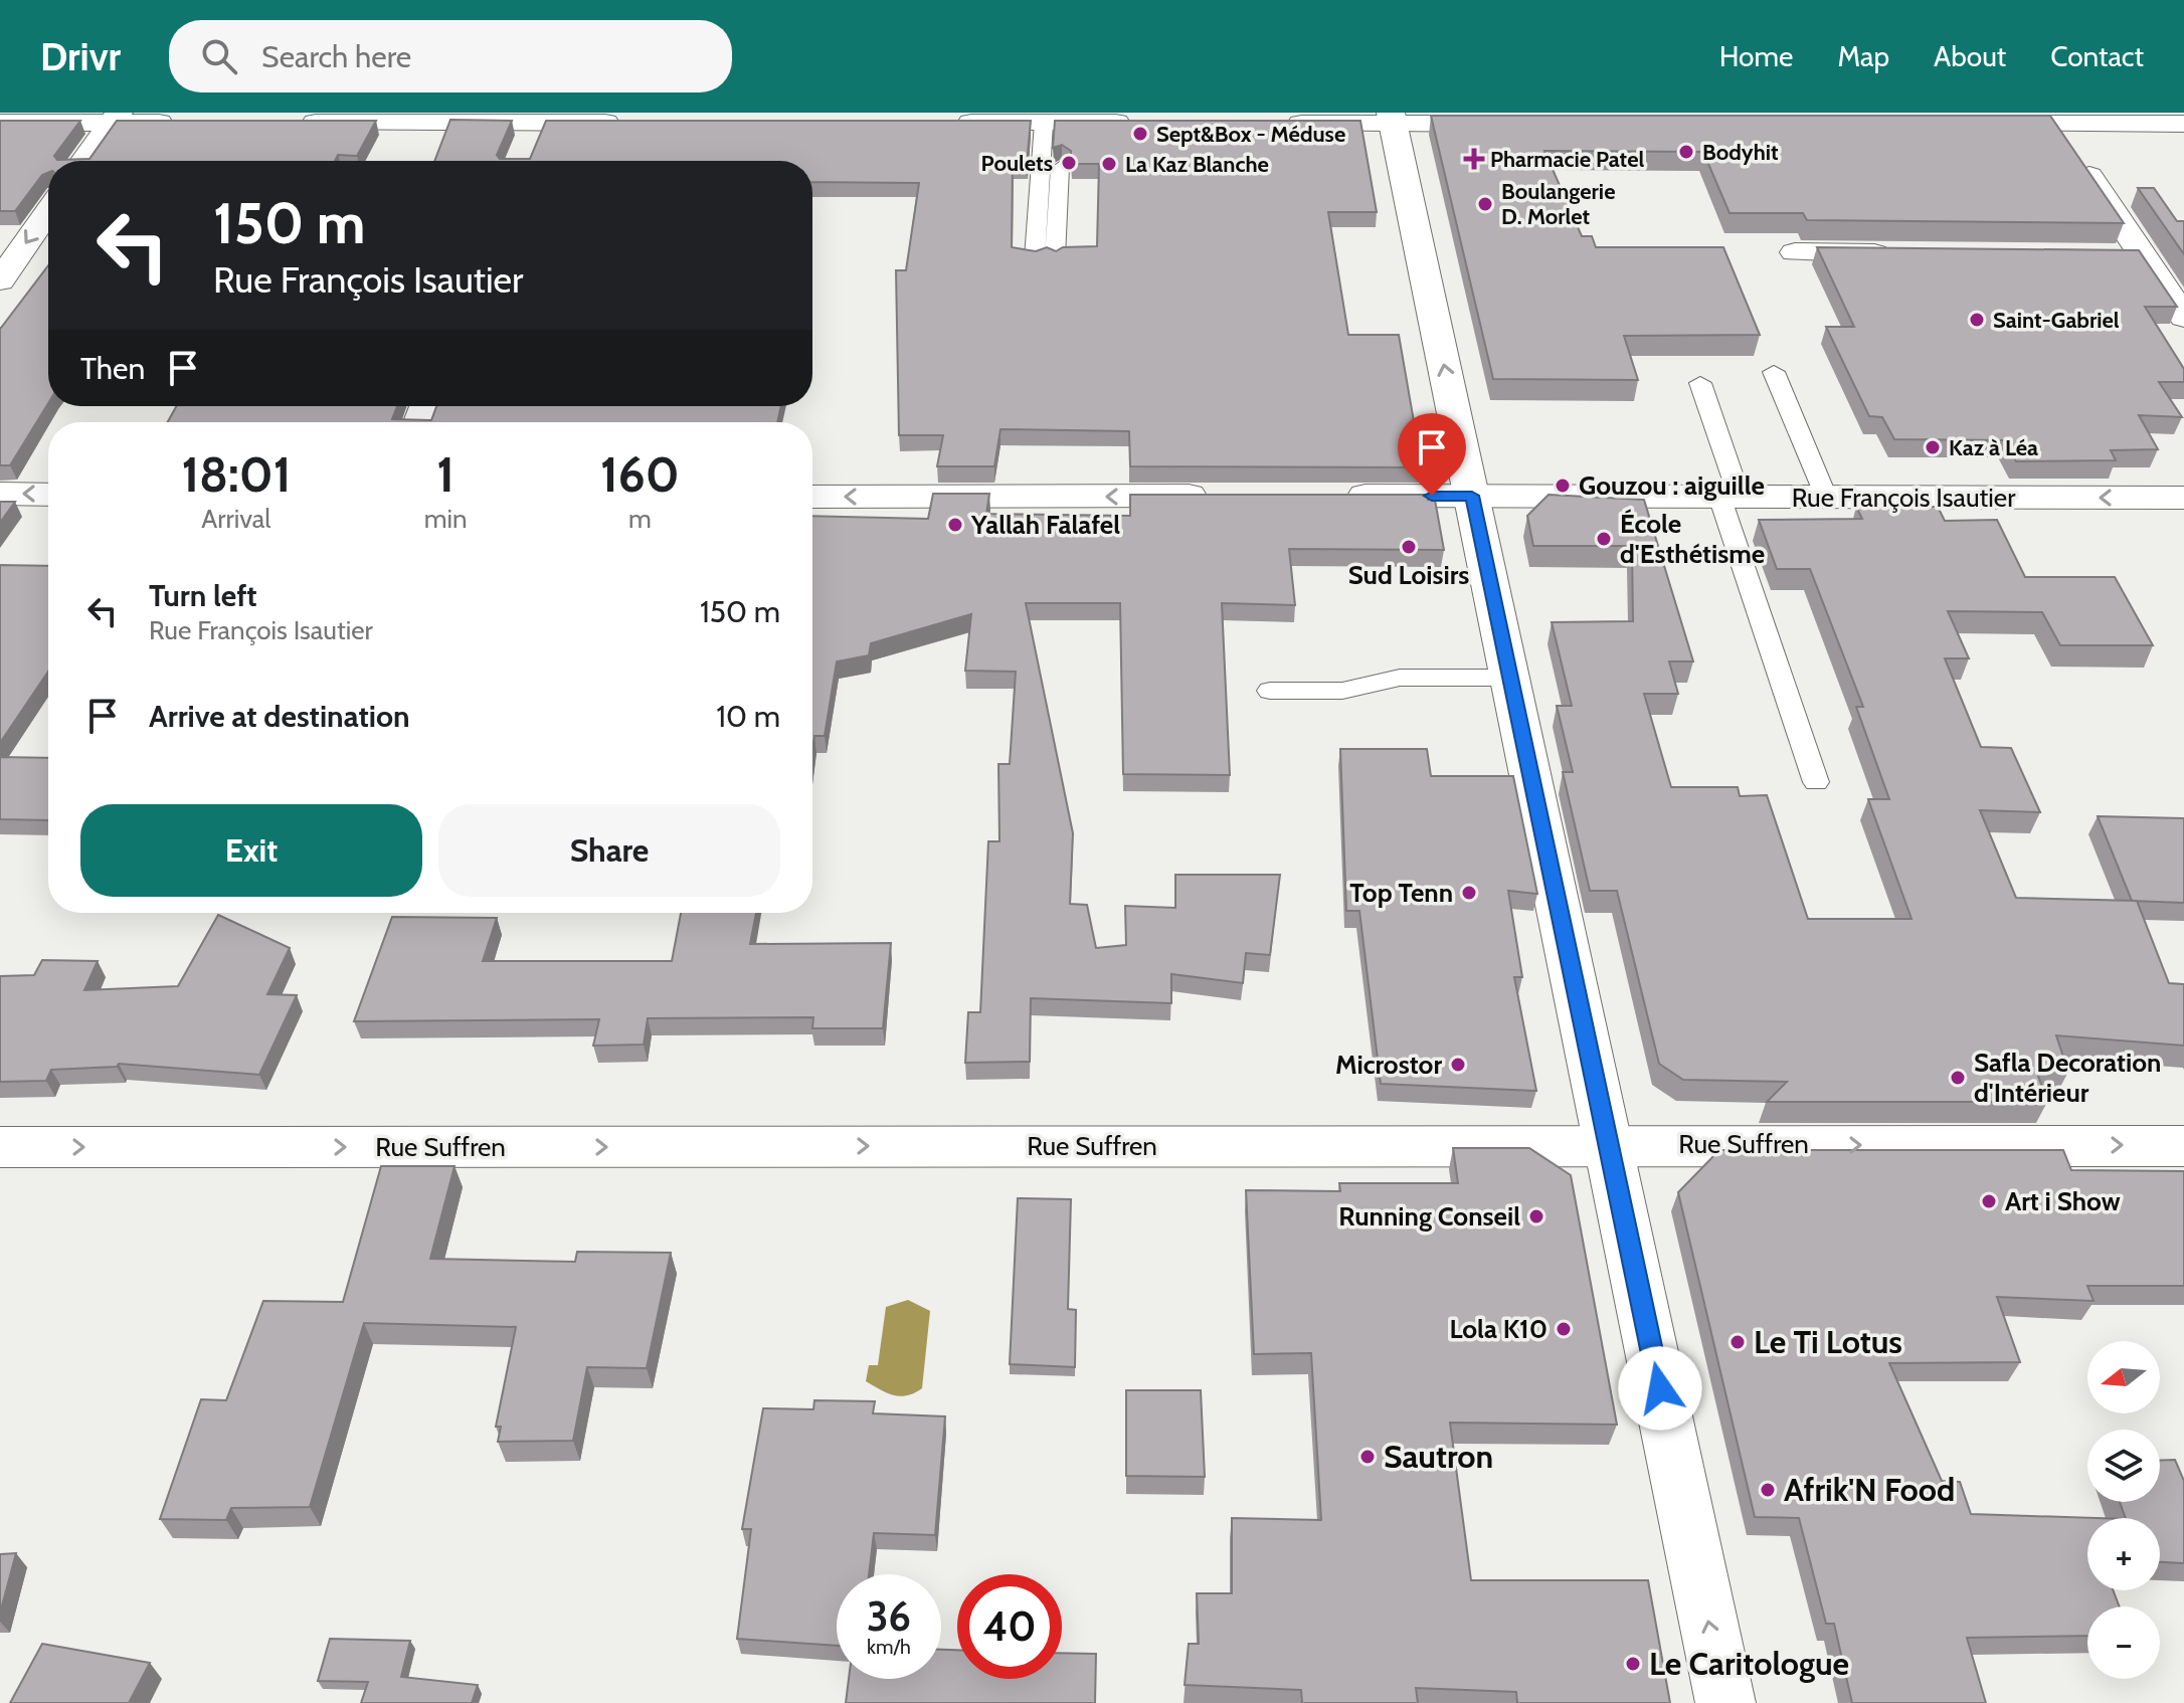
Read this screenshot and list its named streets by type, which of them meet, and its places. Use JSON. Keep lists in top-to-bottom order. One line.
{"streets":{"street":["Rue François Isautier","Rue Suffren"]},"one_way":["Rue Suffren"],"places":{"other":["Sept&Box - Méduse","Bodyhit","Poulets","La Kaz Blanche","Boulangerie D. Morlet","Saint-Gabriel","Kaz à Léa","Gouzou : aiguille","Yallah Falafel","École d'Esthétisme","Sud Loisirs","Top Tenn","Microstor","Safla Decoration d'Intérieur","Art i Show","Running Conseil","Lola K10","Le Ti Lotus","Sautron","Afrik'N Food","Le Caritologue"],"health":["Pharmacie Patel"]},"north":"left","page":{"header":"Drivr","search":"Search here","nav":["Home","Map","About","Contact"],"turn":["150 m","Rue François Isautier"],"then":"Then","eta":["18:01","Arrival","1","min","160","m"],"list":[{"name":"Turn left","note":"Rue François Isautier","value":"150 m"},{"name":"Arrive at destination","value":"10 m"}],"buttons":["Exit","Share"],"map_buttons":["+","−"],"speed":"36 km/h","limit":"40"}}
